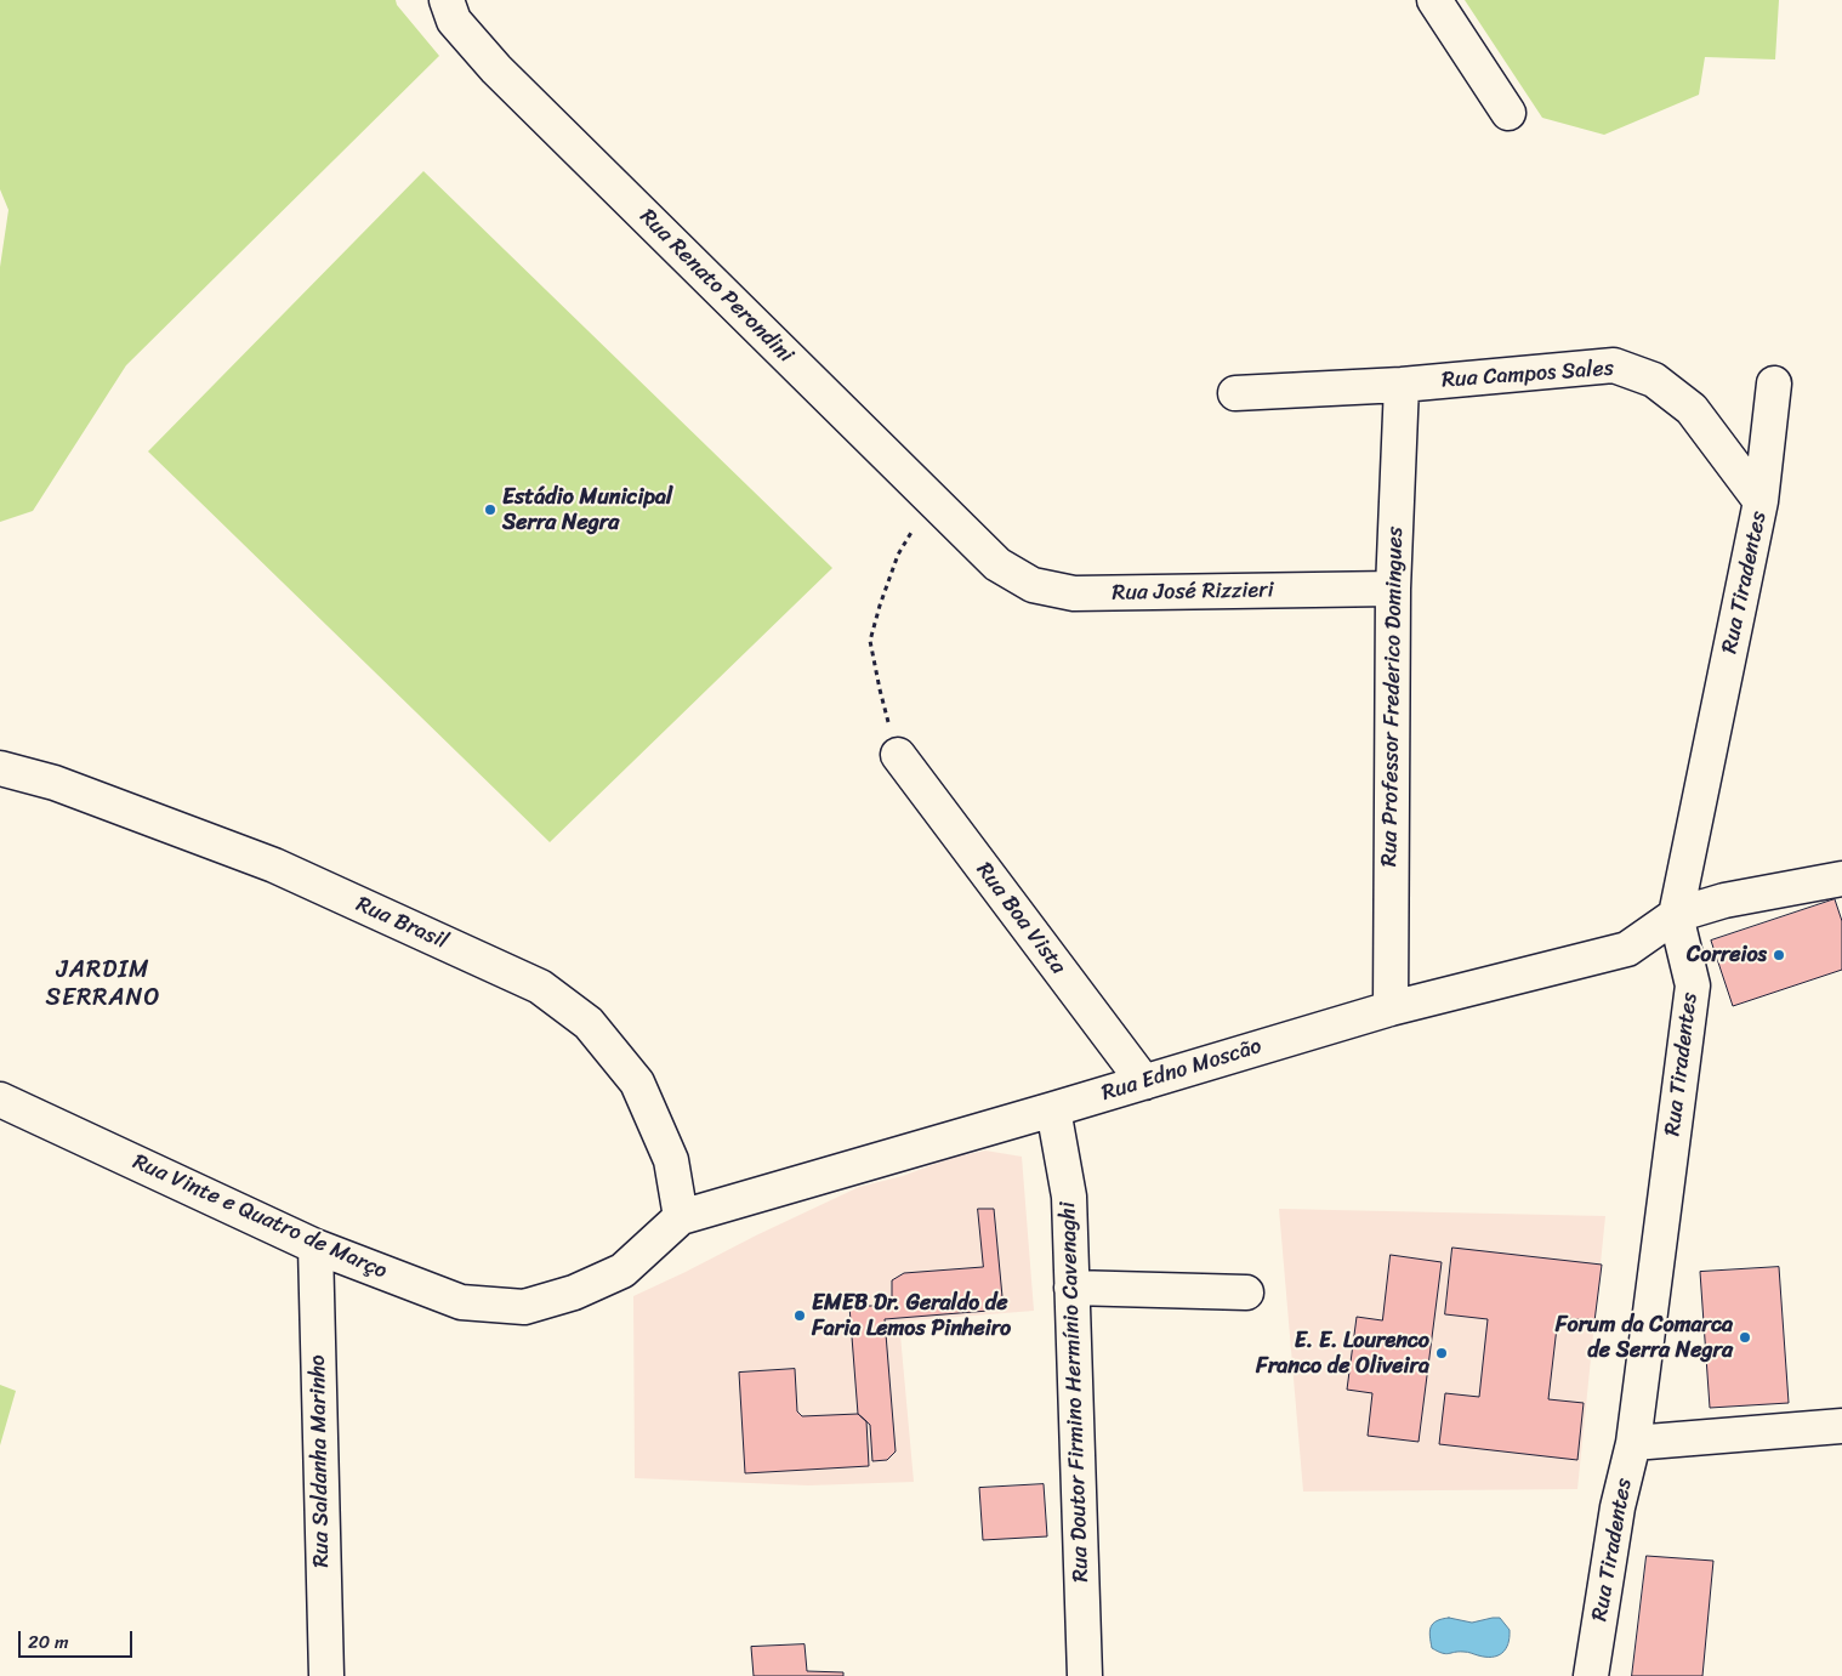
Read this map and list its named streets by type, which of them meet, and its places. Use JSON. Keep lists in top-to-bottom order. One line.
{"streets":{"street":["Rua Renato Perondini","Rua Campos Sales","Rua Tiradentes","Rua José Rizzieri","Rua Professor Frederico Domingues","Rua Boa Vista","Rua Brasil","Rua Edno Moscão","Rua Vinte e Quatro de Março","Rua Doutor Firmino Hermínio Cavenaghi","Rua Saldanha Marinho"]},"crossings":[["Rua Renato Perondini","Rua José Rizzieri"],["Rua Campos Sales","Rua Tiradentes"],["Rua Campos Sales","Rua Professor Frederico Domingues"],["Rua Tiradentes","Rua Edno Moscão"],["Rua José Rizzieri","Rua Professor Frederico Domingues"],["Rua Professor Frederico Domingues","Rua Edno Moscão"],["Rua Boa Vista","Rua Edno Moscão"],["Rua Brasil","Rua Edno Moscão"],["Rua Brasil","Rua Vinte e Quatro de Março"],["Rua Edno Moscão","Rua Vinte e Quatro de Março"],["Rua Edno Moscão","Rua Doutor Firmino Hermínio Cavenaghi"],["Rua Vinte e Quatro de Março","Rua Saldanha Marinho"]],"districts":["JARDIM SERRANO"],"places":["Estádio Municipal Serra Negra","Correios","EMEB Dr. Geraldo de Faria Lemos Pinheiro","Forum da Comarca de Serra Negra","E. E. Lourenco Franco de Oliveira"],"scale_bar":"20 m"}
